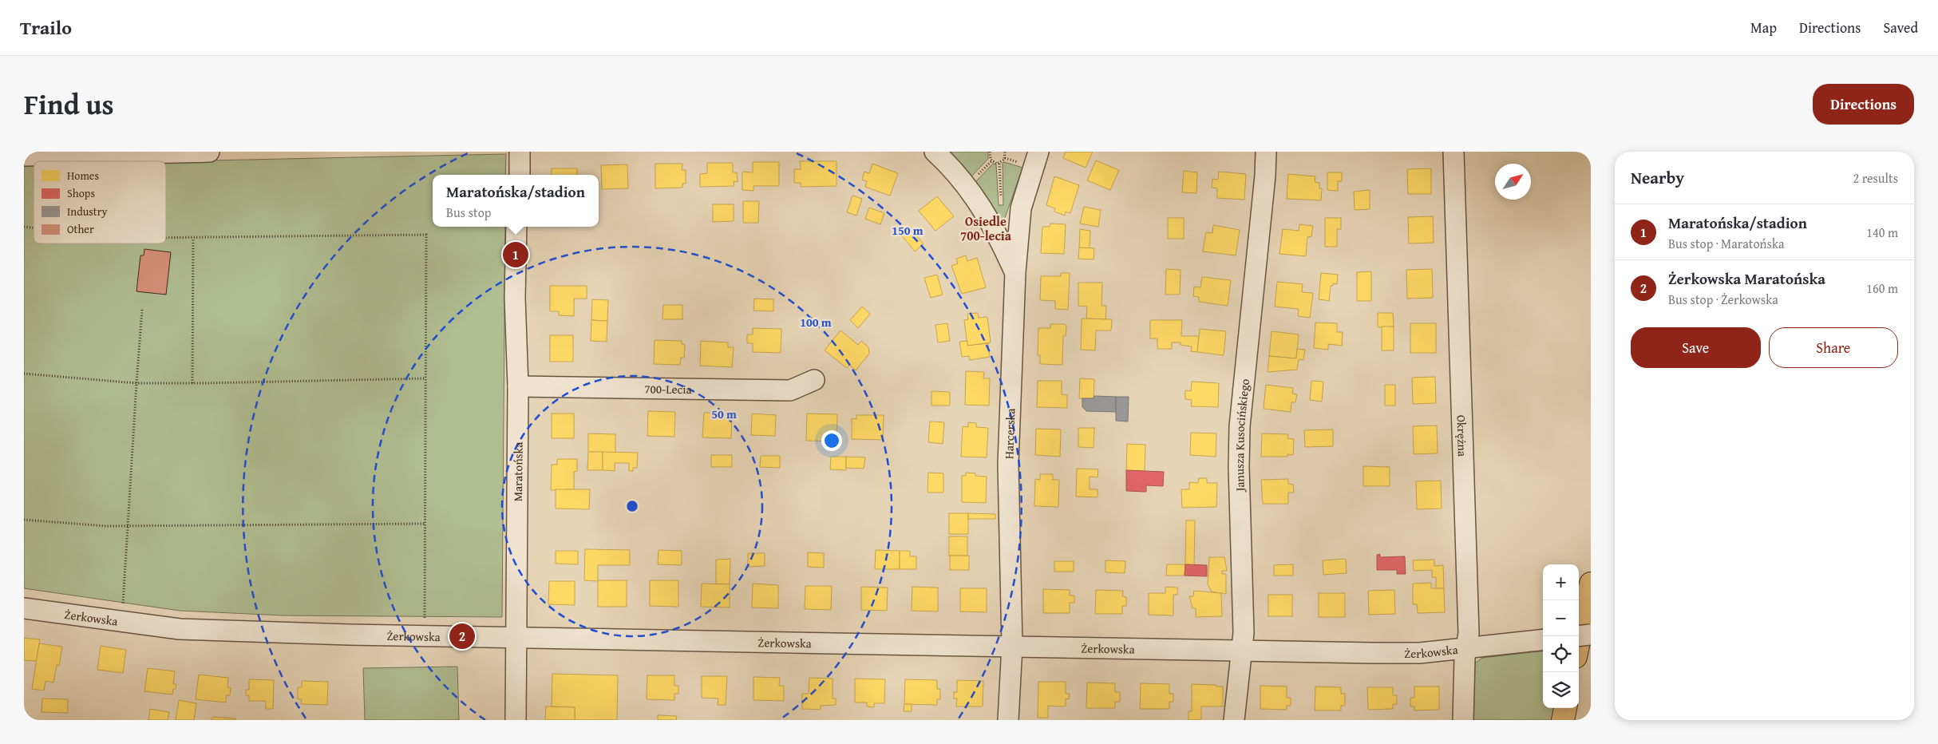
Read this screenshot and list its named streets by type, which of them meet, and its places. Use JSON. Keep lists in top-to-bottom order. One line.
{"streets":{"street":["700-Lecia","Harcerska","Janusza Kusocińskiego","Okrężna","Maratońska","Żerkowska"]},"crossings":[["700-Lecia","Maratońska"],["Harcerska","Żerkowska"],["Janusza Kusocińskiego","Żerkowska"],["Okrężna","Żerkowska"],["Maratońska","Żerkowska"]],"districts":["Osiedle 700-lecia"],"legend":["Homes","Shops","Industry","Other"],"north":"top right","page":{"header":"Trailo","nav":["Map","Directions","Saved"],"title":"Find us","buttons":["Directions",["Save","Share"]],"heading":["Nearby","2 results"],"popup":["Maratońska/stadion","Bus stop"],"list":[{"mark":"1","name":"Maratońska/stadion","note":"Bus stop · Maratońska","value":"140 m"},{"mark":"2","name":"Żerkowska Maratońska","note":"Bus stop · Żerkowska","value":"160 m"}],"pins":["1","2"],"map_buttons":["+","−"]},"rings":["150 m","100 m","50 m"]}
